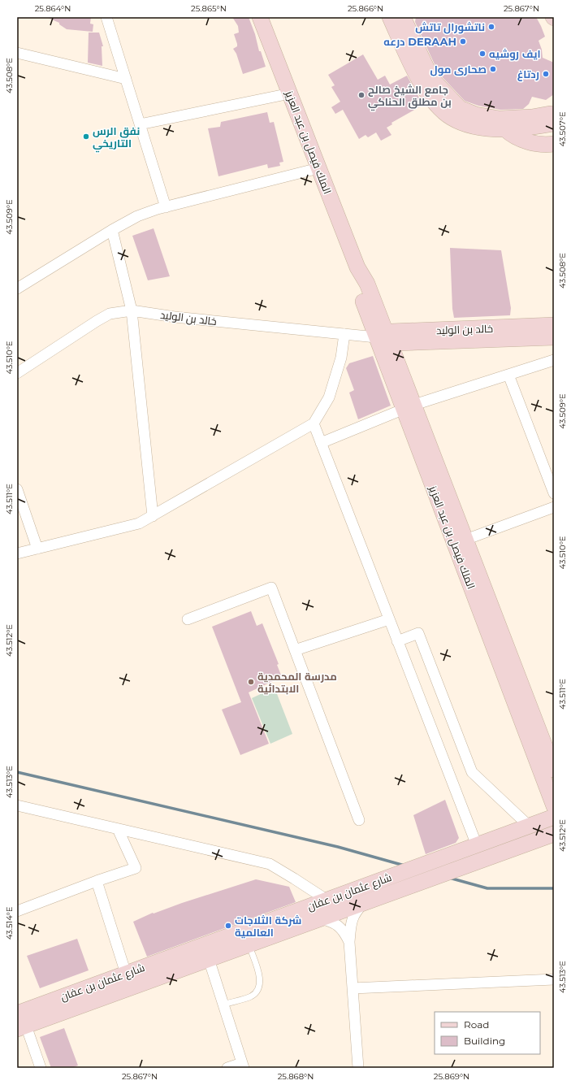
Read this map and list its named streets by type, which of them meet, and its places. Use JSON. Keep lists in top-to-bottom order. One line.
{"streets":{"street":["الملك فيصل بن عبد العزيز","خالد بن الوليد","شارع عثمان بن عفان"]},"crossings":[["الملك فيصل بن عبد العزيز","خالد بن الوليد"]],"places":["ناتشورال تاتش","درعه DERAAH","ايف روشيه","صحارى مول","ردتاغ","جامع الشيخ صالح بن مطلق الحناكي","نفق الرس التاريخي","مدرسة المحمدية الابتدائية","شركة الثلاجات العالمية"],"legend":["Road","Building"],"coordinates":["25.864°N","25.865°N","25.866°N","25.867°N","43.508°E","43.507°E","43.509°E","43.510°E","43.511°E","43.512°E","43.513°E","43.514°E","25.868°N","25.869°N"]}
